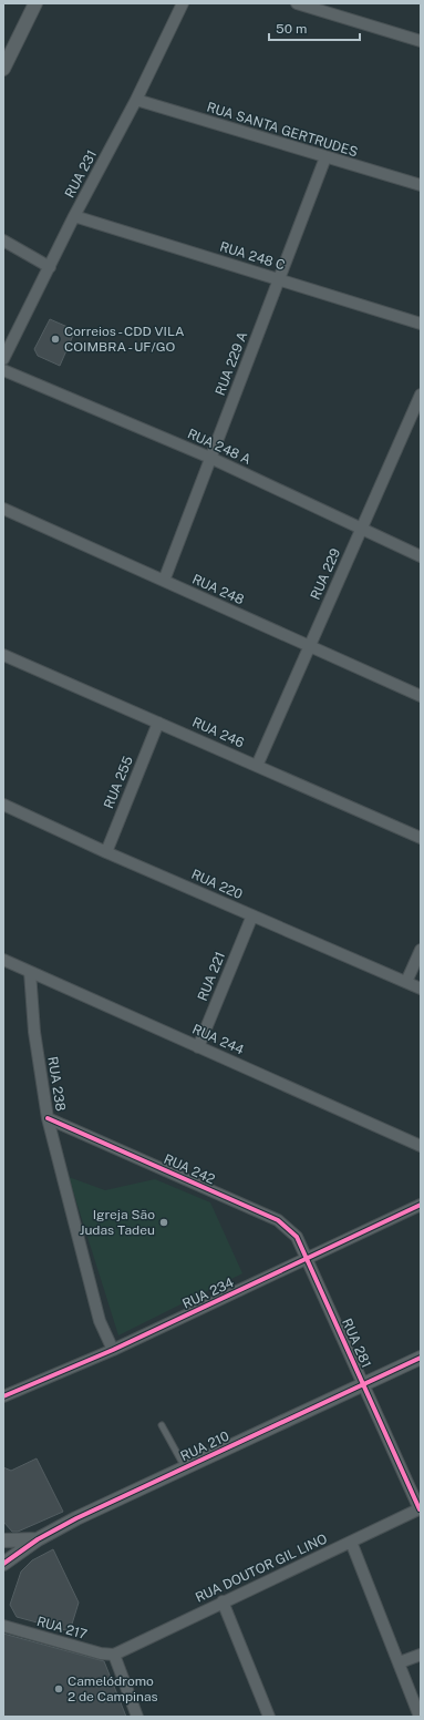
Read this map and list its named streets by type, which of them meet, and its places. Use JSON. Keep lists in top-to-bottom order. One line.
{"streets":{"street":["RUA SANTA GERTRUDES","RUA 231","RUA 248 C","RUA 229 A","RUA 248 A","RUA 229","RUA 248","RUA 246","RUA 255","RUA 220","RUA 221","RUA 244","RUA 238","RUA 242","RUA 234","RUA 281","RUA 210","RUA DOUTOR GIL LINO","RUA 217"]},"crossings":[["RUA SANTA GERTRUDES","RUA 231"],["RUA SANTA GERTRUDES","RUA 229 A"],["RUA 231","RUA 248 C"],["RUA 248 C","RUA 229 A"],["RUA 229 A","RUA 248 A"],["RUA 229 A","RUA 248"],["RUA 248 A","RUA 229"],["RUA 229","RUA 248"],["RUA 229","RUA 246"],["RUA 246","RUA 255"],["RUA 255","RUA 220"],["RUA 220","RUA 221"],["RUA 221","RUA 244"],["RUA 244","RUA 238"],["RUA 238","RUA 242"],["RUA 238","RUA 234"],["RUA 242","RUA 234"],["RUA 242","RUA 281"],["RUA 234","RUA 281"],["RUA 281","RUA 210"],["RUA 281","RUA DOUTOR GIL LINO"],["RUA DOUTOR GIL LINO","RUA 217"]],"places":["Correios - CDD VILA COIMBRA - UF/GO","Igreja São Judas Tadeu","Camelódromo 2 de Campinas"],"scale_bar":"50 m"}
